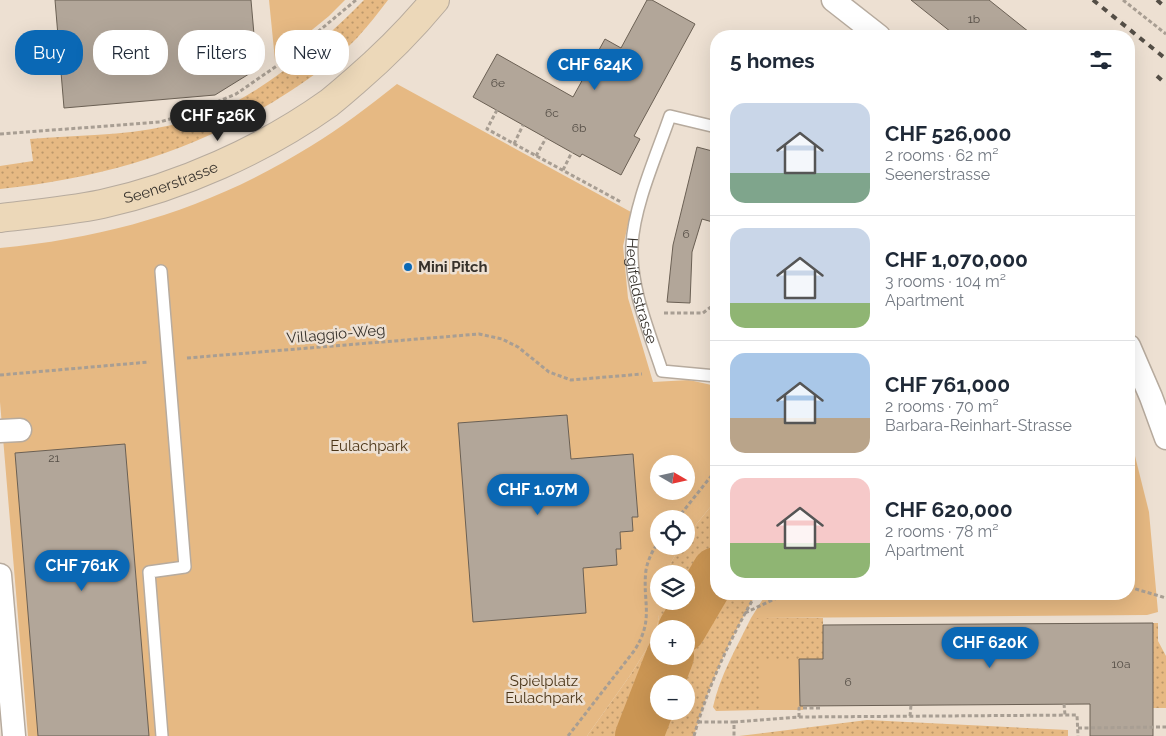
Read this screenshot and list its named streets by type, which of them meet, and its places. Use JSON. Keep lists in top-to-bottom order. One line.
{"streets":{"main road":["Seenerstrasse"],"lane":["Hegifeldstrasse"],"path":["Villaggio-Weg"]},"crossings":[["Hegifeldstrasse","Villaggio-Weg"]],"parks":["Eulachpark","Spielplatz Eulachpark"],"places":["Mini Pitch"],"house_numbers":["1b","6e","6c","6b","6","21","10a","6"],"north":"right","page":{"chip":["Buy","Rent","Filters","New"],"heading":"5 homes","price":["CHF 624K","CHF 526K","CHF 1.07M","CHF 761K","CHF 620K"],"list":[{"name":"CHF 526,000","note":"2 rooms · 62 m² · Seenerstrasse"},{"name":"CHF 1,070,000","note":"3 rooms · 104 m² · Apartment"},{"name":"CHF 761,000","note":"2 rooms · 70 m² · Barbara-Reinhart-Strasse"},{"name":"CHF 620,000","note":"2 rooms · 78 m² · Apartment"}],"map_buttons":["+","−"]}}
